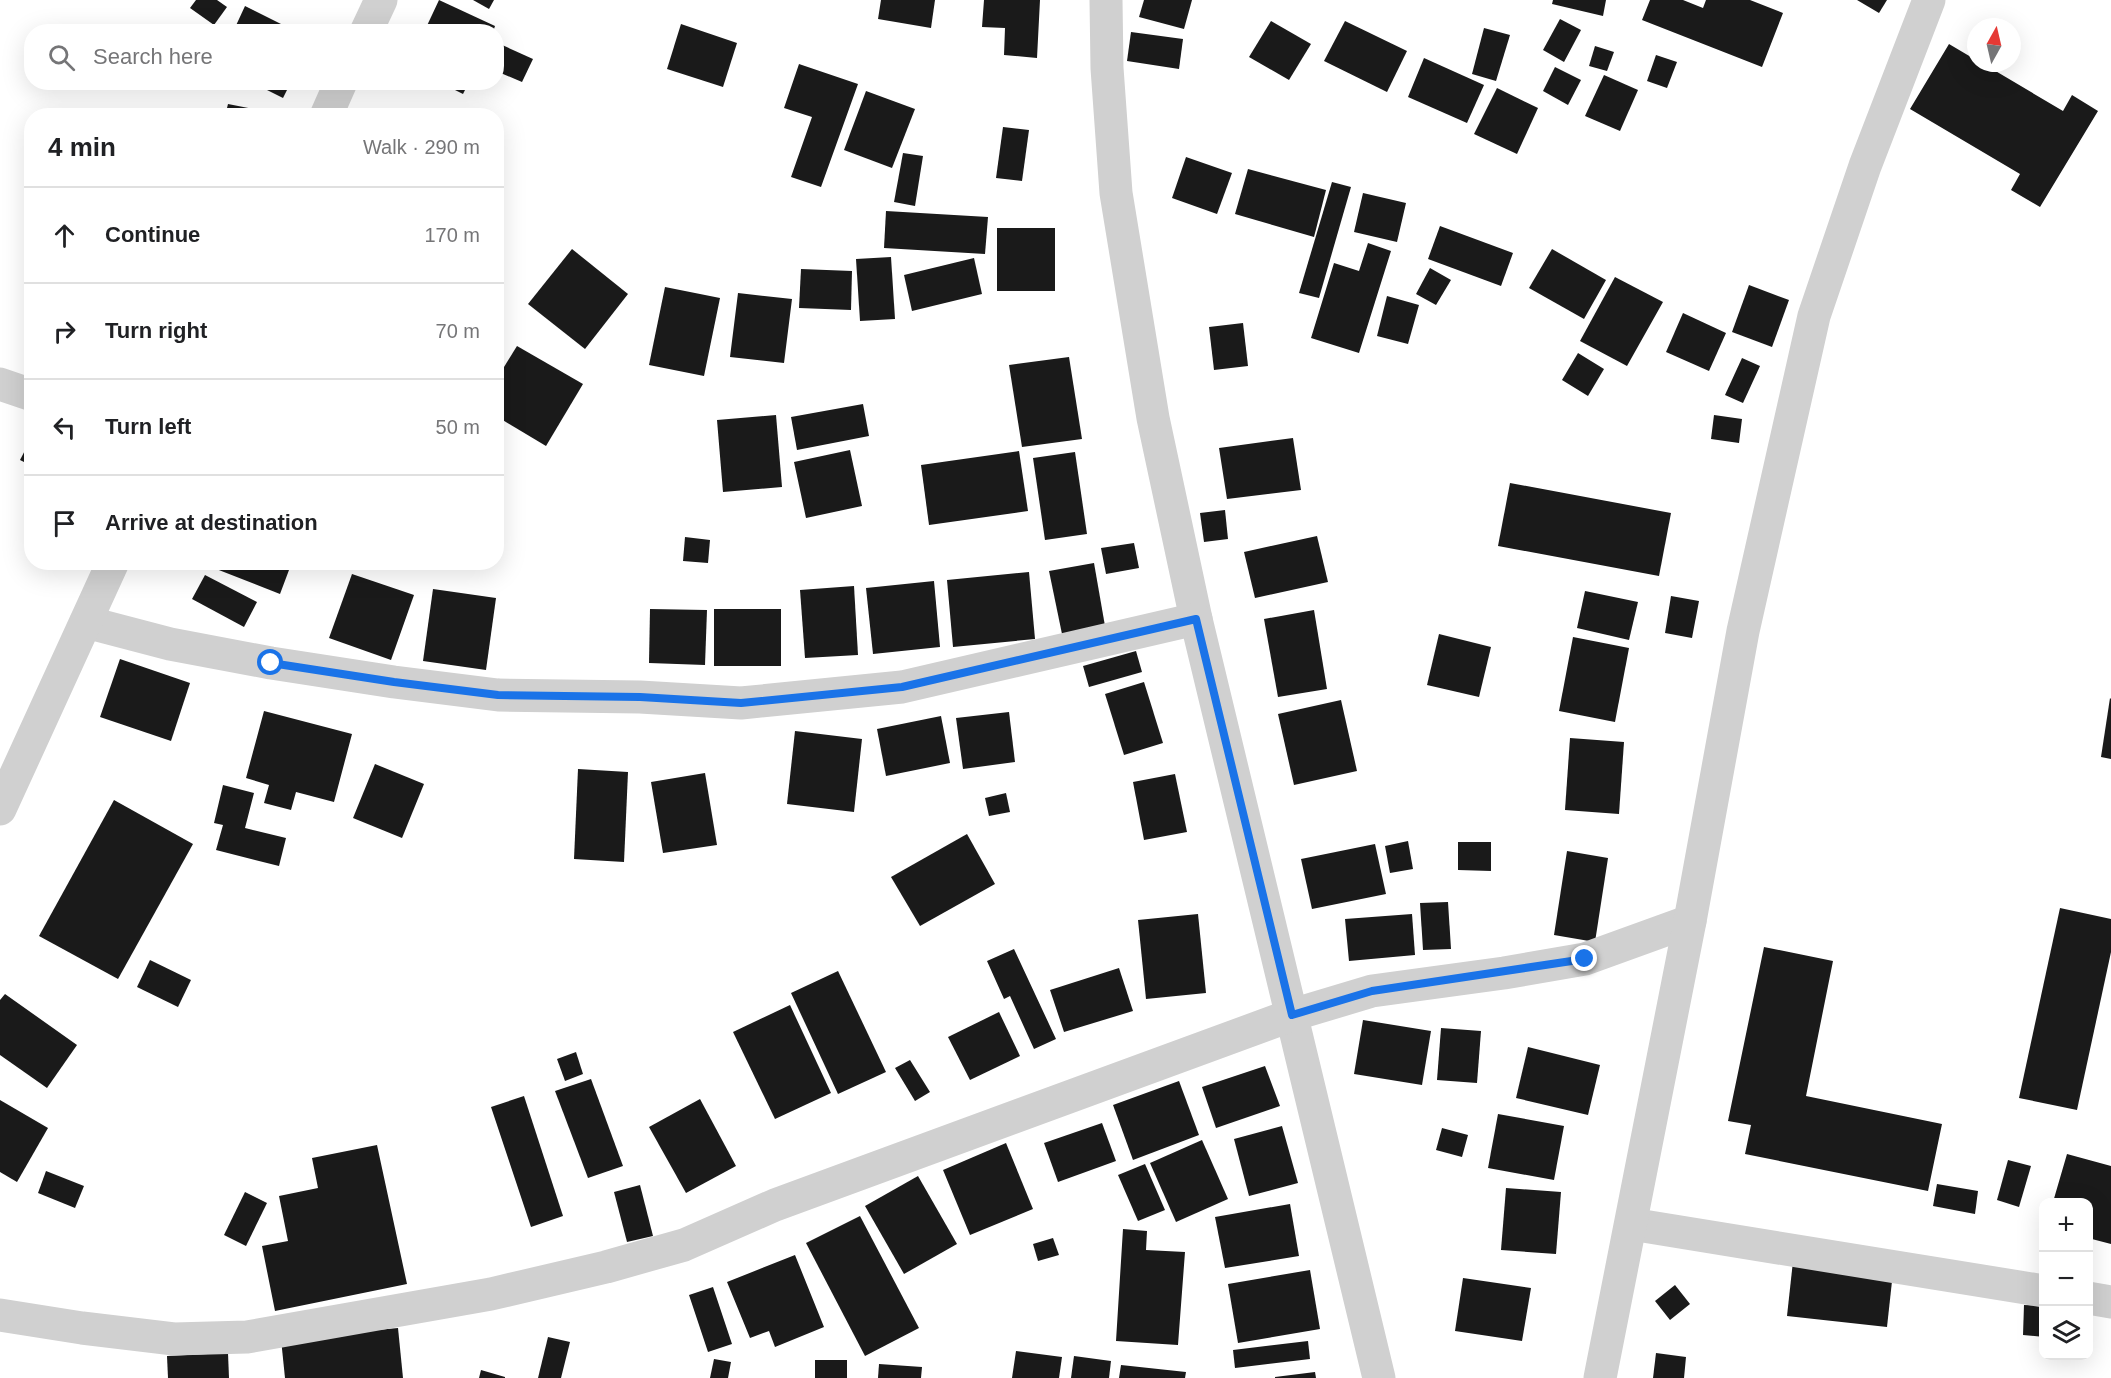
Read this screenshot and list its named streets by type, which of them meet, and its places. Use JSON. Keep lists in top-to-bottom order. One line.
{"north":"top","page":{"search":"Search here","heading":["4 min","Walk · 290 m"],"list":[["Continue","170 m"],["Turn right","70 m"],["Turn left","50 m"],"Arrive at destination"],"map_buttons":["+","−"]}}
